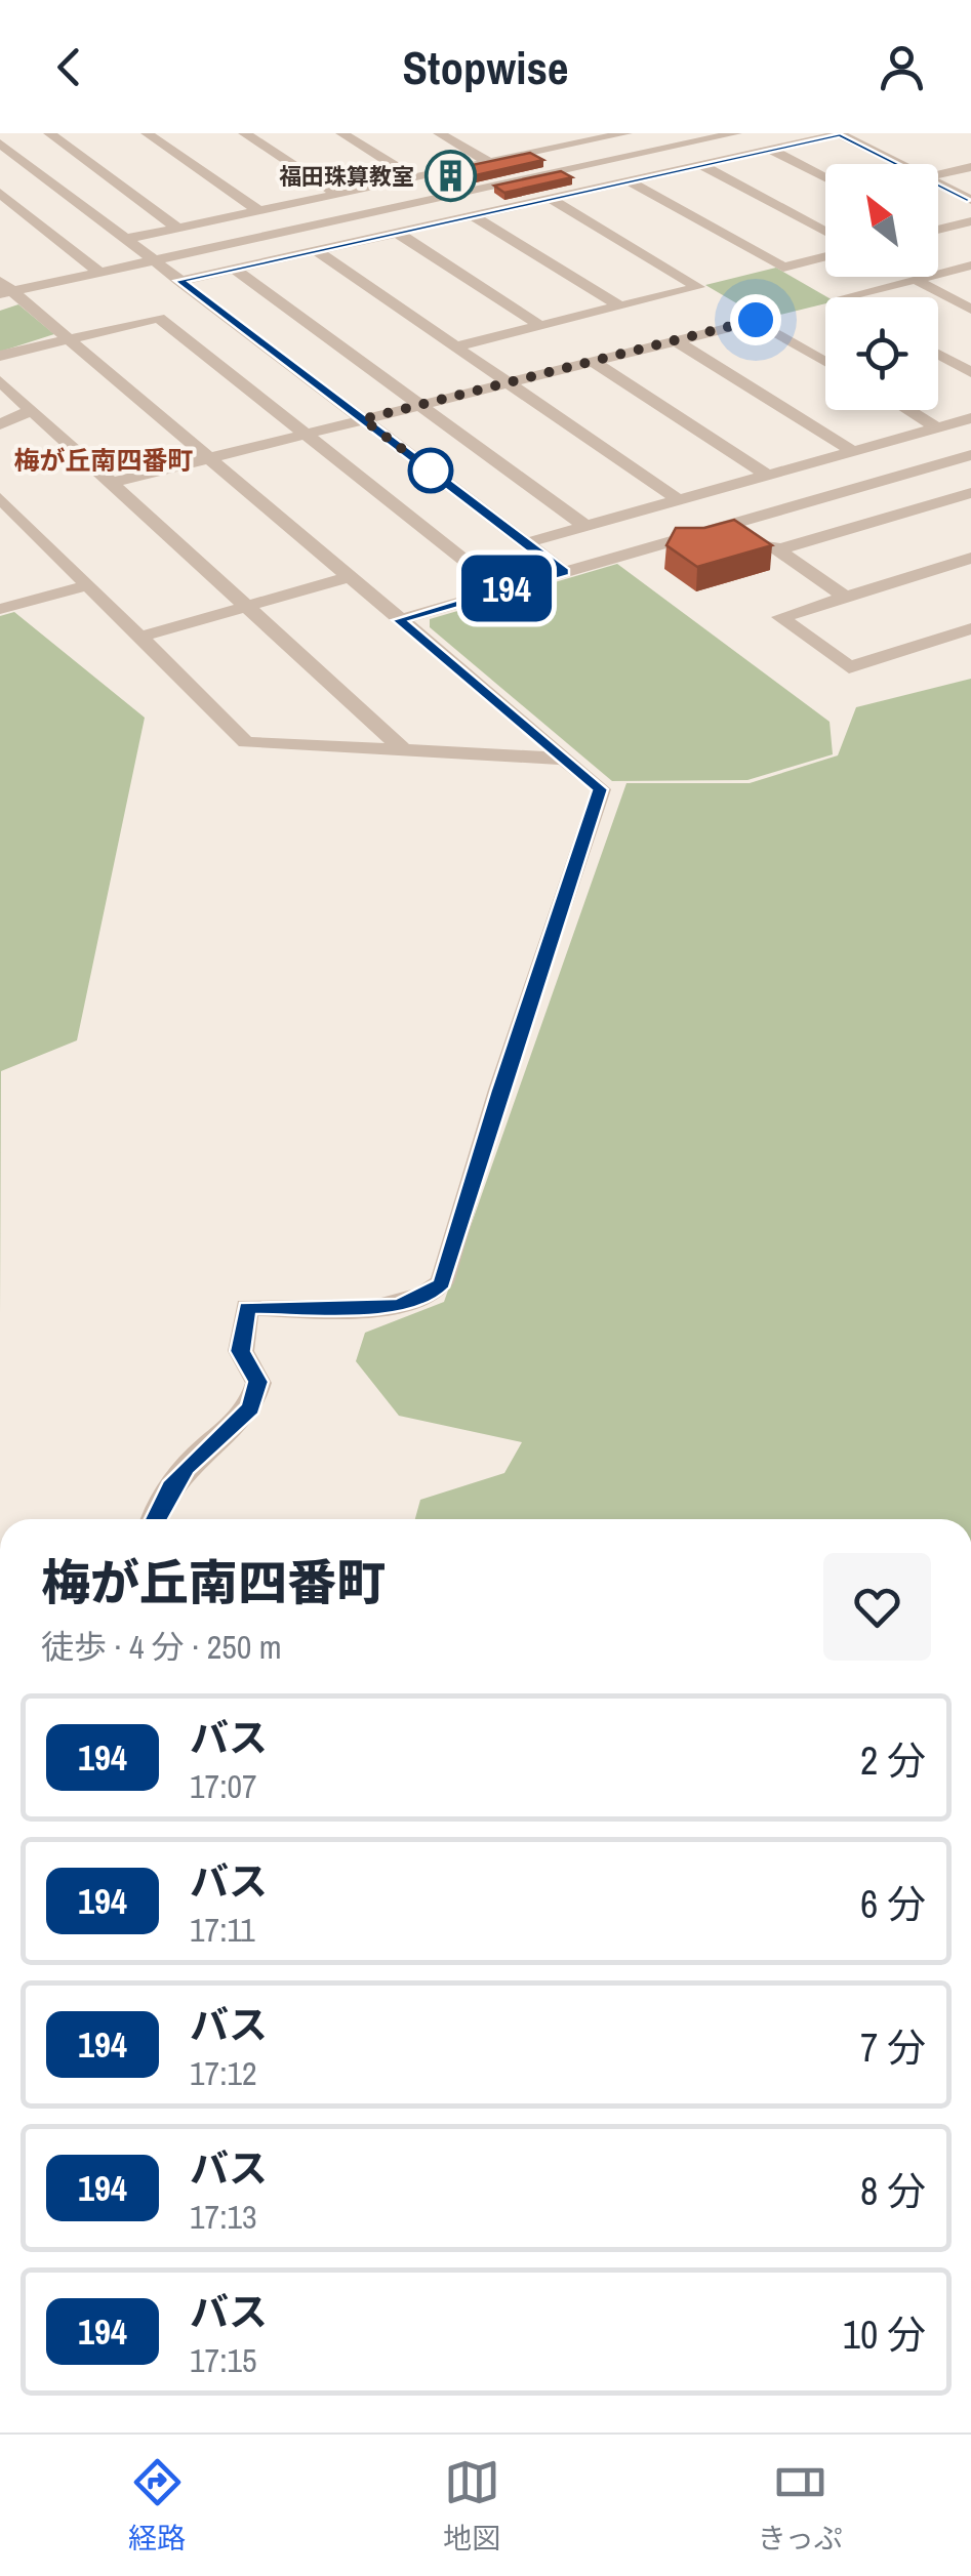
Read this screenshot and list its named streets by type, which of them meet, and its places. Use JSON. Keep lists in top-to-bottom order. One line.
{"districts":["梅が丘南四番町"],"places":{"building":["福田珠算教室"]},"lines":["bus line 194"],"north":"top left","page":{"header":"Stopwise","on_map":"194","heading":["梅が丘南四番町","徒歩 · 4 分 · 250 m"],"list":[{"mark":"194","name":"バス","note":"17:07","value":"2 分"},{"mark":"194","name":"バス","note":"17:11","value":"6 分"},{"mark":"194","name":"バス","note":"17:12","value":"7 分"},{"mark":"194","name":"バス","note":"17:13","value":"8 分"},{"mark":"194","name":"バス","note":"17:15","value":"10 分"}],"tabs":["経路","地図","きっぷ"]}}
